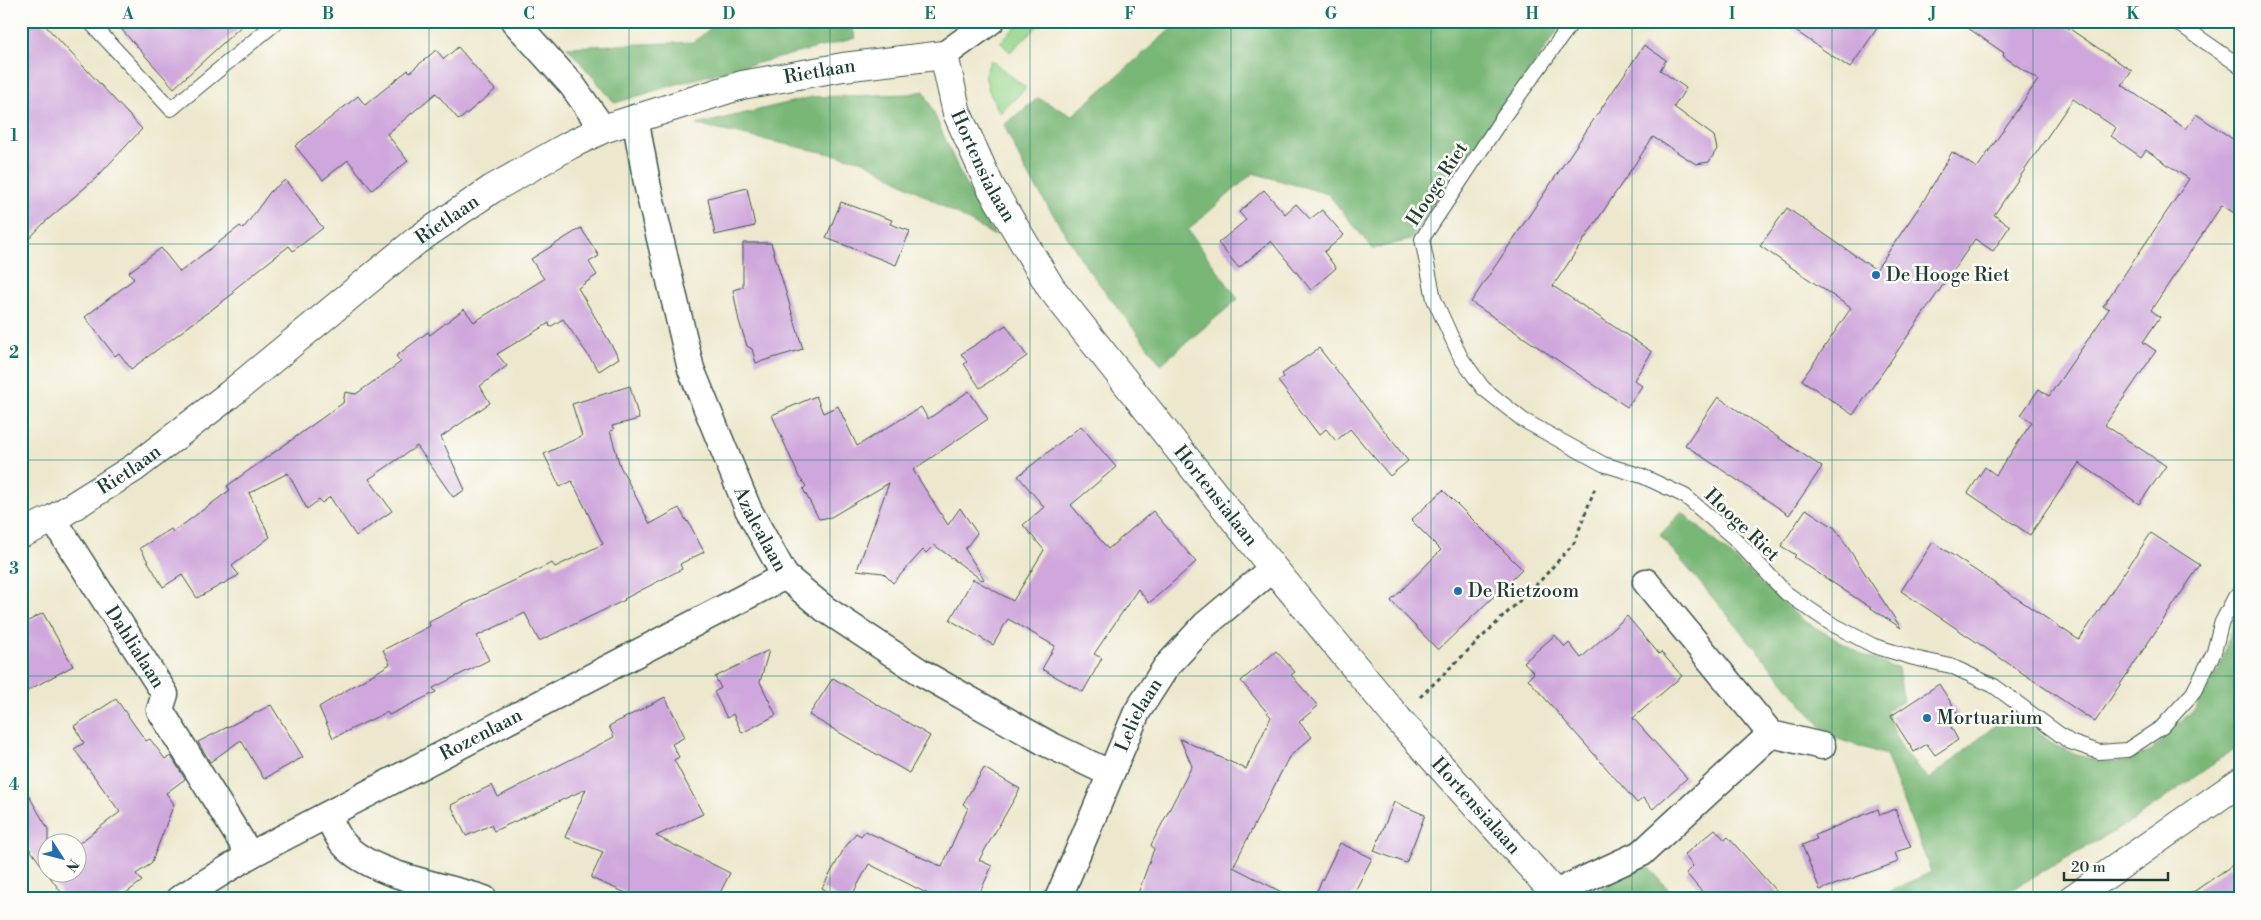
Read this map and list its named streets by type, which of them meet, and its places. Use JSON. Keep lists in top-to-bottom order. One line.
{"streets":{"street":["Rietlaan","Hortensialaan","Azalealaan","Dahlialaan","Lelielaan","Rozenlaan"],"lane":["Hooge Riet"]},"crossings":[["Rietlaan","Hortensialaan"],["Rietlaan","Azalealaan"],["Rietlaan","Dahlialaan"],["Hortensialaan","Lelielaan"],["Azalealaan","Lelielaan"],["Azalealaan","Rozenlaan"],["Dahlialaan","Rozenlaan"]],"places":["De Hooge Riet","De Rietzoom","Mortuarium"],"scale_bar":"20 m","north":"bottom right","grid":{"columns":["A","B","C","D","E","F","G","H","I","J","K"],"rows":["1","2","3","4"]}}
